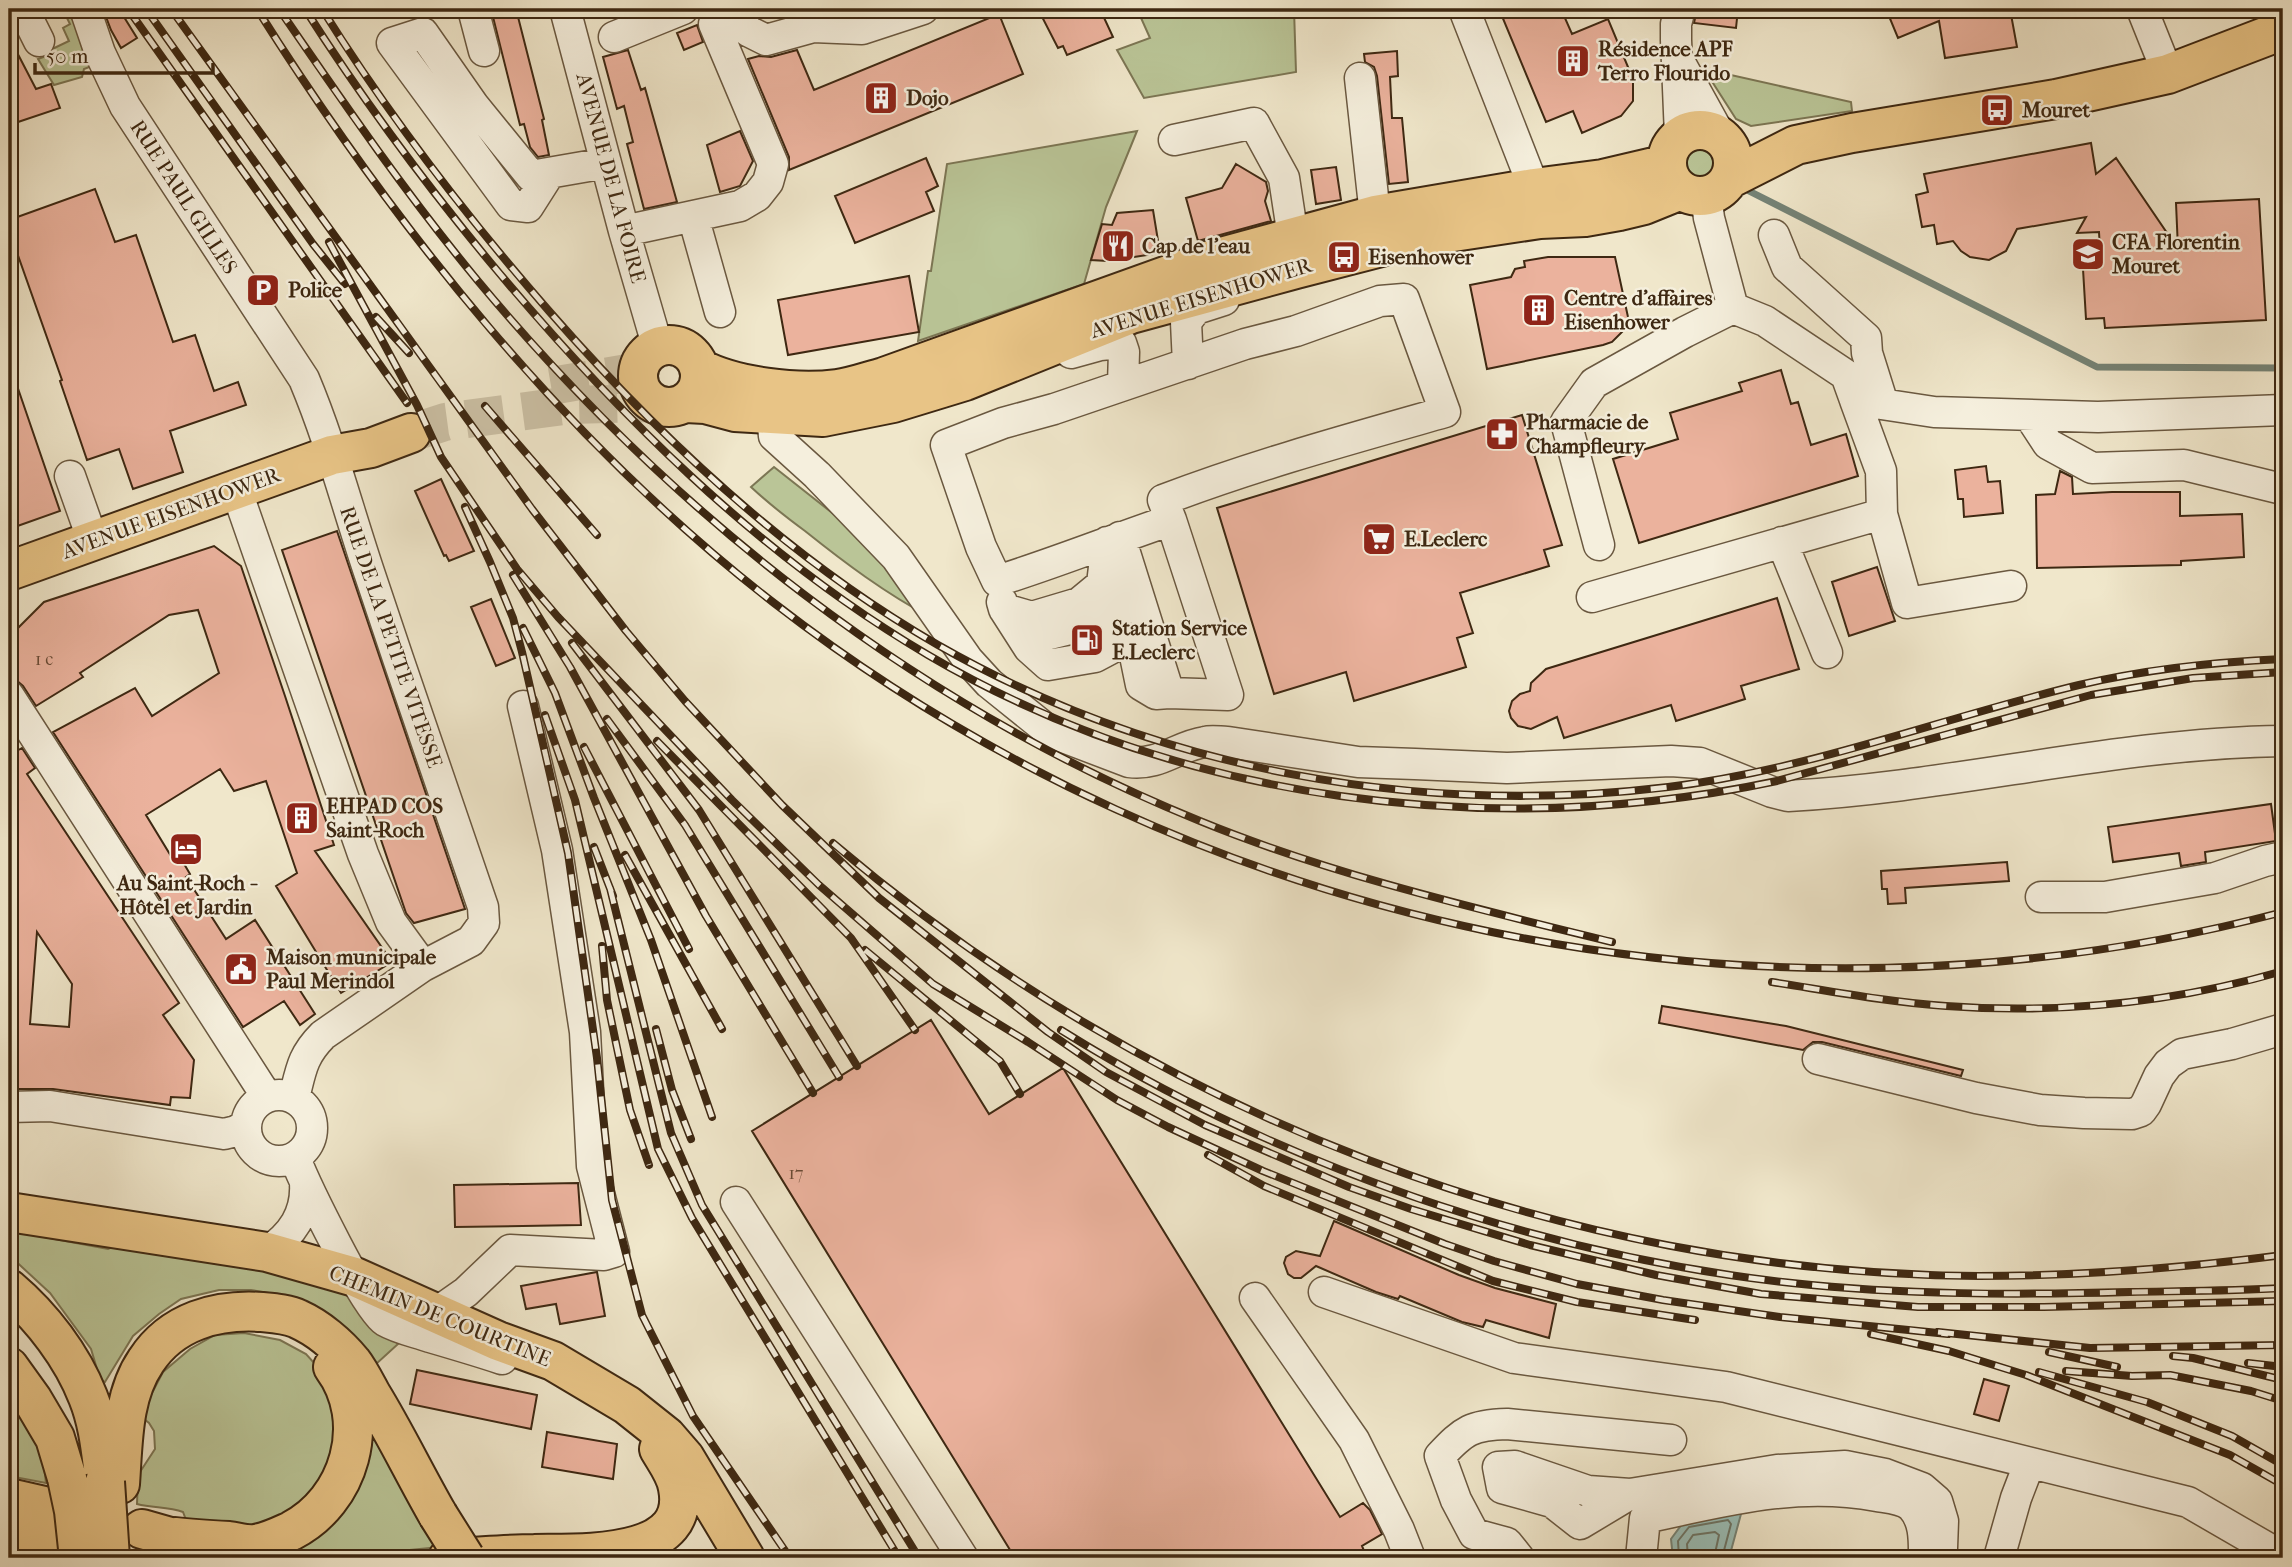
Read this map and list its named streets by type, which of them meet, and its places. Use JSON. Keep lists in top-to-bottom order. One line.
{"streets":{"main road":["AVENUE EISENHOWER","CHEMIN DE COURTINE"],"street":["AVENUE DE LA FOIRE","RUE PAUL GILLES","RUE DE LA PETITE VITESSE"]},"crossings":[["AVENUE DE LA FOIRE","AVENUE EISENHOWER"],["RUE PAUL GILLES","AVENUE EISENHOWER"],["RUE PAUL GILLES","RUE DE LA PETITE VITESSE"],["AVENUE EISENHOWER","RUE DE LA PETITE VITESSE"]],"places":{"building":["Résidence APF Terro Flourido","Dojo","Centre d'affaires Eisenhower","EHPAD COS Saint-Roch"],"bus stop":["Mouret","Eisenhower"],"restaurant":["Cap de l’eau"],"school or university":["CFA Florentin Mouret"],"parking":["Police"],"pharmacy":["Pharmacie de Champfleury"],"supermarket":["E.Leclerc"],"fuel station":["Station Service E.Leclerc"],"hotel":["Au Saint-Roch - Hôtel et Jardin"],"public building":["Maison municipale Paul Merindol"]},"house_numbers":["1 c","17"],"scale_bar":"50 m"}
